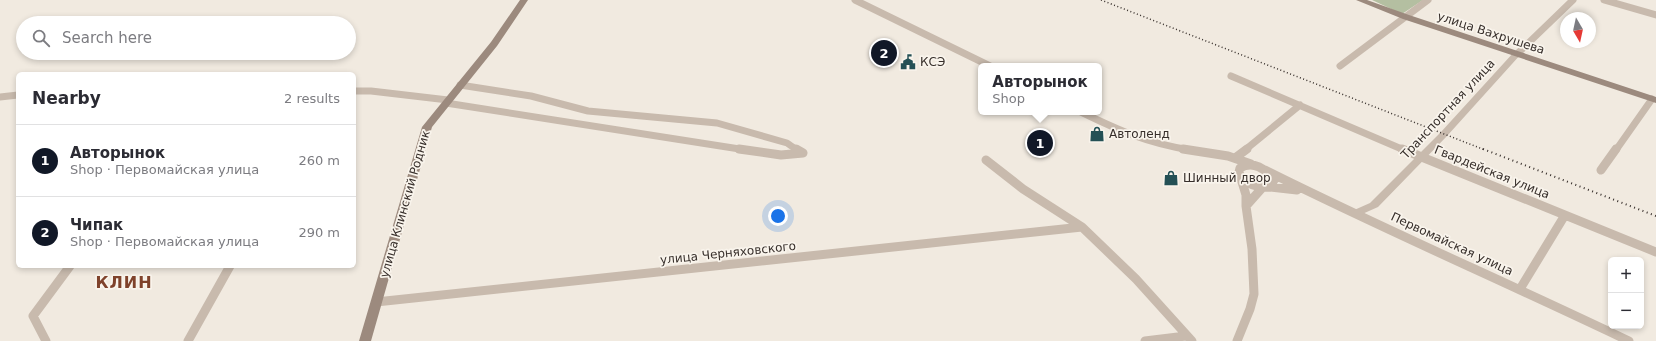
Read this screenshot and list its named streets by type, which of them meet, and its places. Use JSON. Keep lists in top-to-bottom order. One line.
{"streets":{"main road":["улица Вахрушева","улица Клинский Родник"],"street":["Транспортная улица","Гвардейская улица","Первомайская улица","улица Черняховского"]},"crossings":[["улица Вахрушева","Транспортная улица"],["Транспортная улица","Гвардейская улица"],["Транспортная улица","Первомайская улица"],["улица Клинский Родник","улица Черняховского"]],"districts":["КЛИН"],"places":{"public building":["КСЭ"],"shop":["Автоленд","Шинный двор"]},"north":"bottom","page":{"search":"Search here","pins":["2","1"],"popup":["Авторынок","Shop"],"heading":["Nearby","2 results"],"list":[{"mark":"1","name":"Авторынок","note":"Shop · Первомайская улица","value":"260 m"},{"mark":"2","name":"Чипак","note":"Shop · Первомайская улица","value":"290 m"}],"map_buttons":["+","−"]}}
